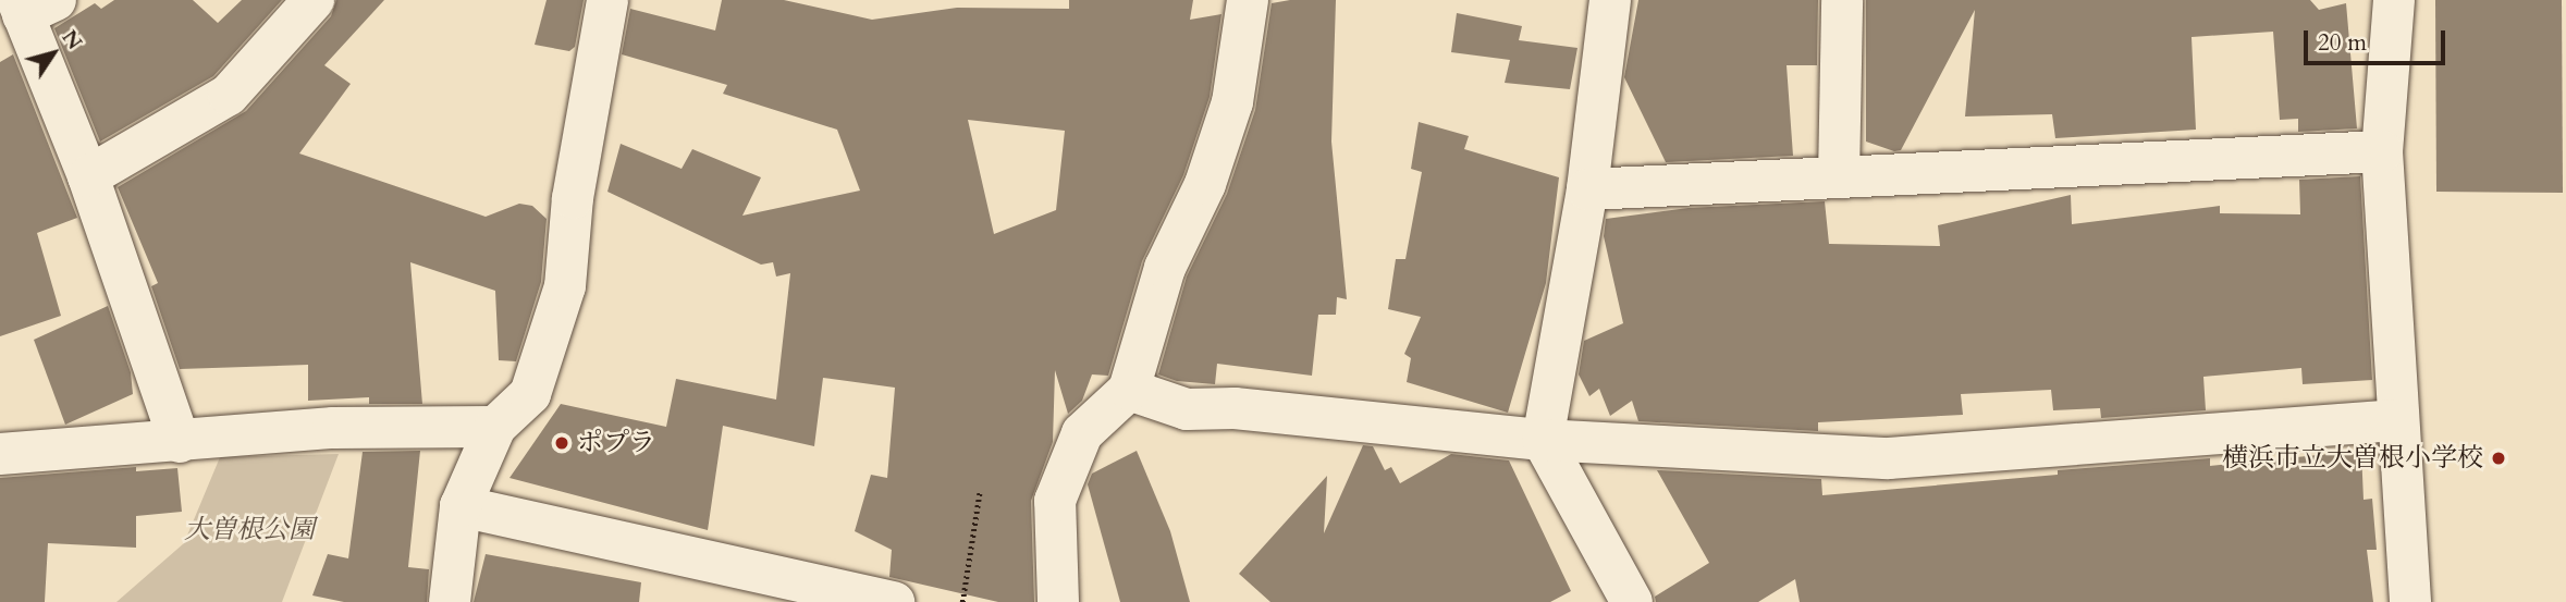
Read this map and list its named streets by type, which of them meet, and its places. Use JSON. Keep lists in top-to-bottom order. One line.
{"parks":["大曽根公園"],"places":["ポプラ","横浜市立大曽根小学校"],"scale_bar":"20 m","north":"top right"}
